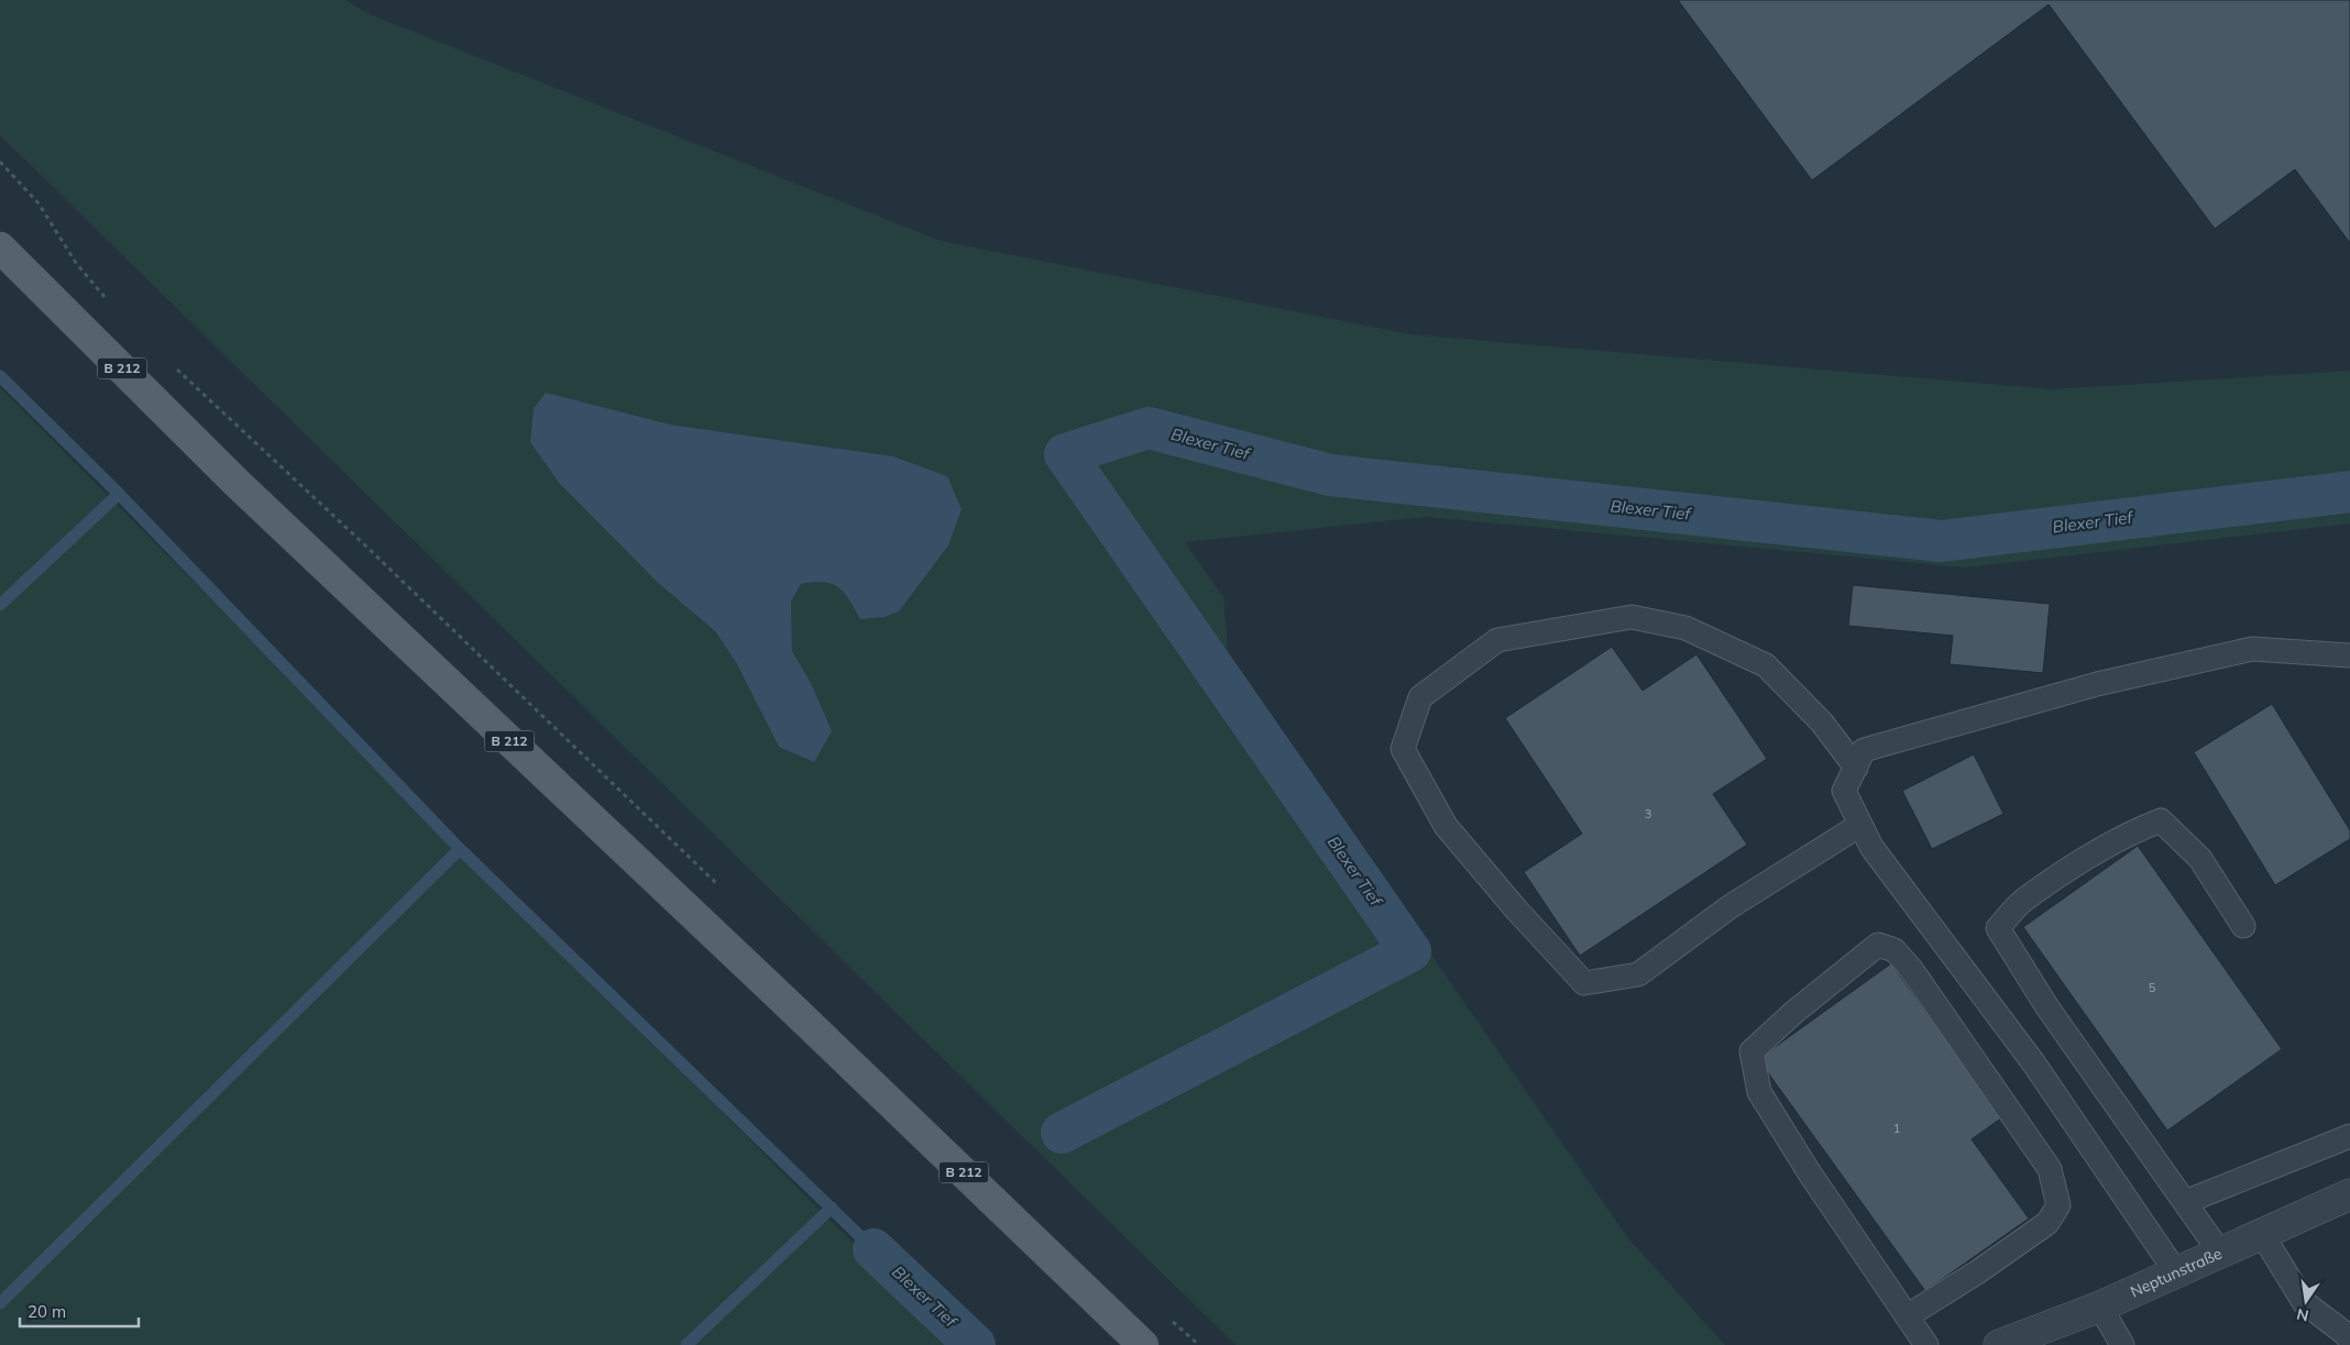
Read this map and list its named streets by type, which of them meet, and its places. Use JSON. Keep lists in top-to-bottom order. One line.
{"streets":{"main road":["B 212"],"street":["Neptunstraße"]},"water":["Blexer Tief"],"house_numbers":["3","5","1"],"scale_bar":"20 m","north":"bottom"}
